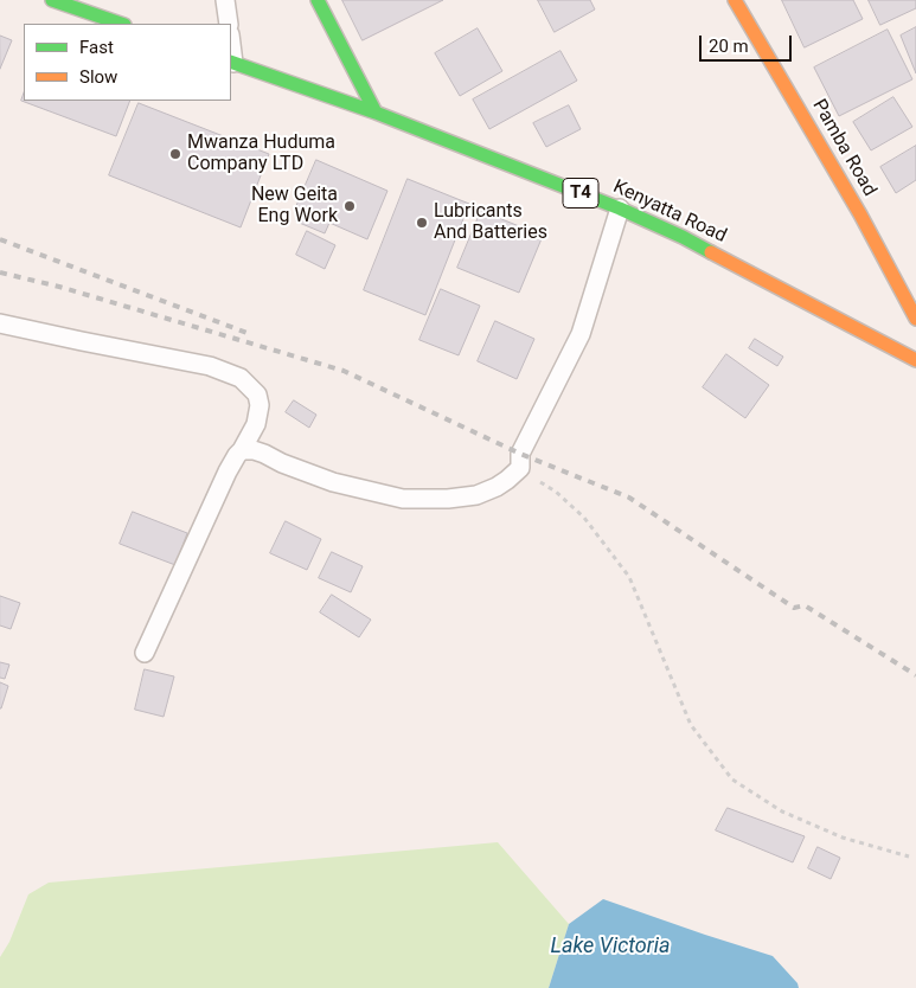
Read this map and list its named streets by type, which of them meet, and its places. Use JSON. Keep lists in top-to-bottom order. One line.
{"streets":{"main road":["Pamba Road","T4","Kenyatta Road"]},"water":["Lake Victoria"],"places":["Mwanza Huduma Company LTD","New Geita Eng Work","Lubricants And Batteries"],"legend":["Fast","Slow"],"scale_bar":"20 m"}
